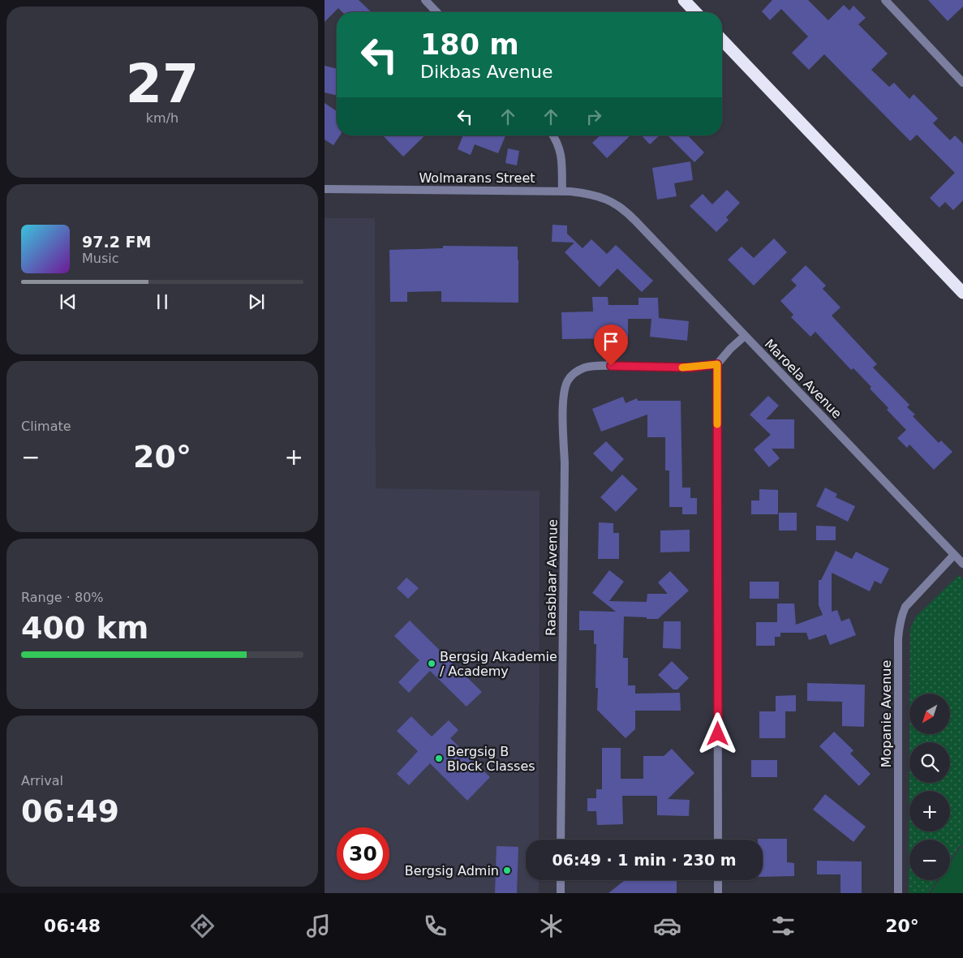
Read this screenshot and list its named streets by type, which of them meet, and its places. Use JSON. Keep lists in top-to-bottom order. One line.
{"streets":{"street":["Wolmarans Street","Maroela Avenue","Raasblaar Avenue","Mopanie Avenue"]},"crossings":[["Wolmarans Street","Maroela Avenue"],["Maroela Avenue","Mopanie Avenue"]],"places":["Bergsig Akademie / Academy","Bergsig B Block Classes","Bergsig Admin"],"north":"bottom left","page":{"tile":[["27","km/h"],"Climate",["Range · 80%","400 km"],["Arrival","06:49"]],"turn":["180 m","Dikbas Avenue"],"song":["97.2 FM","Music"],"heat":["−","20°","+"],"map_buttons":["+","−"],"limit":"30","trip":"06:49 · 1 min · 230 m","tabs":["06:48","20°"]}}
